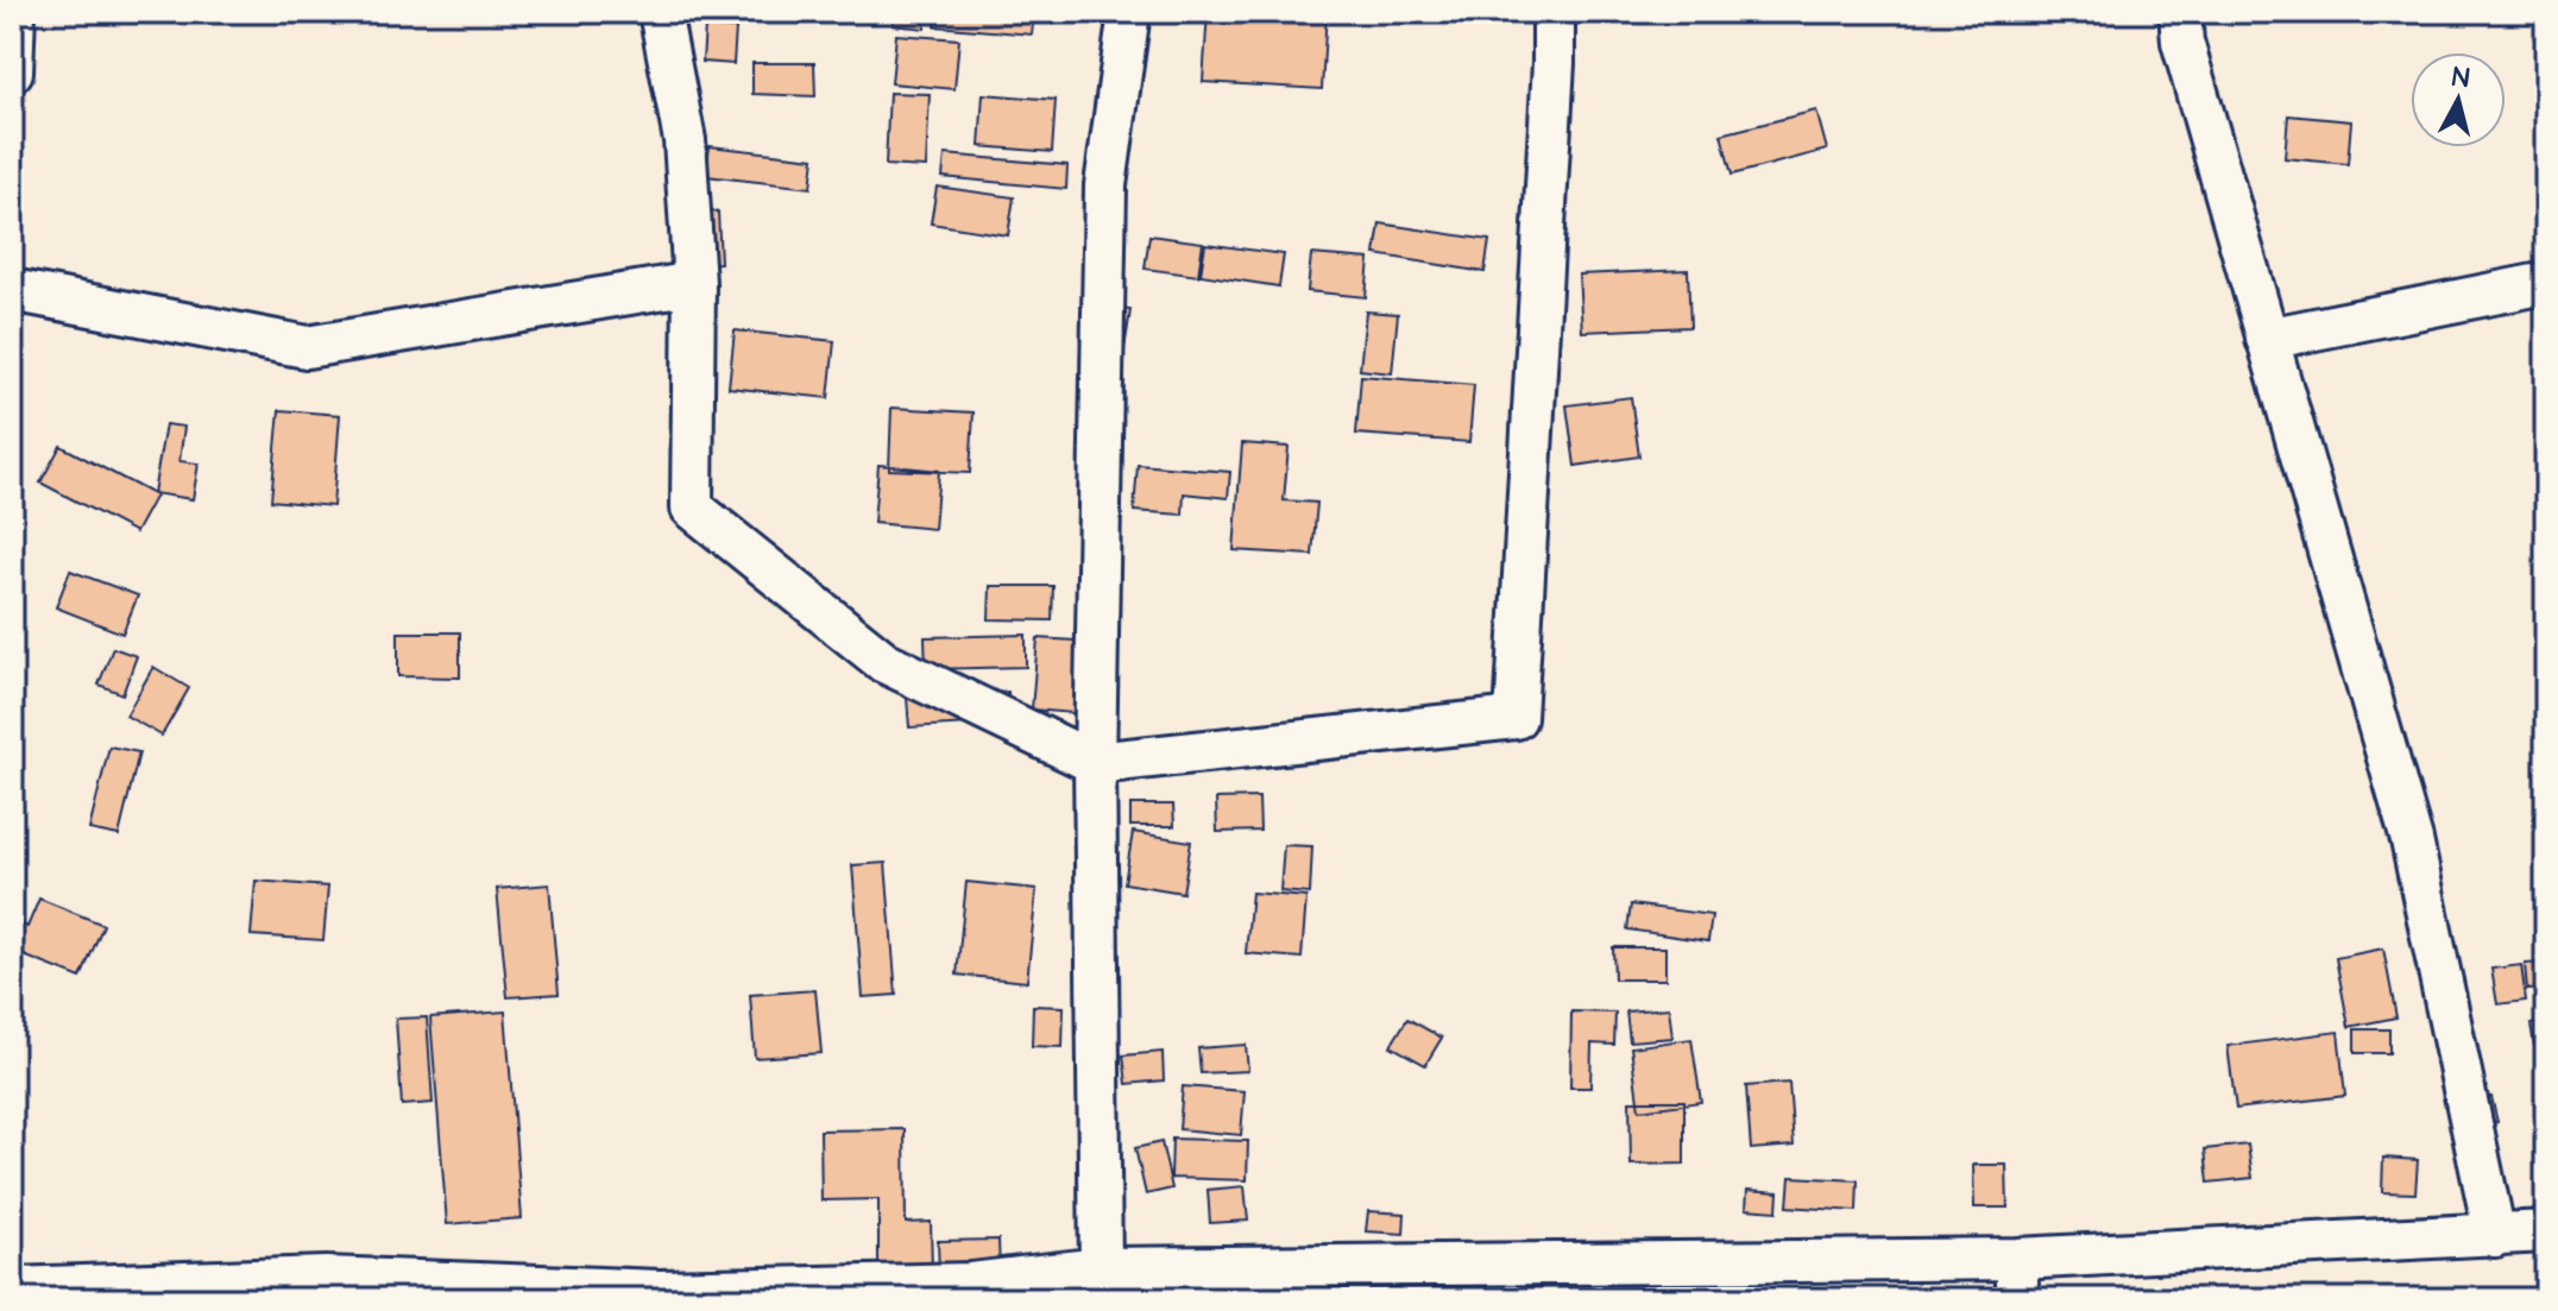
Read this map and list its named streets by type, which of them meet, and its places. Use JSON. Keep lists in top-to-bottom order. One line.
{"north":"top"}
